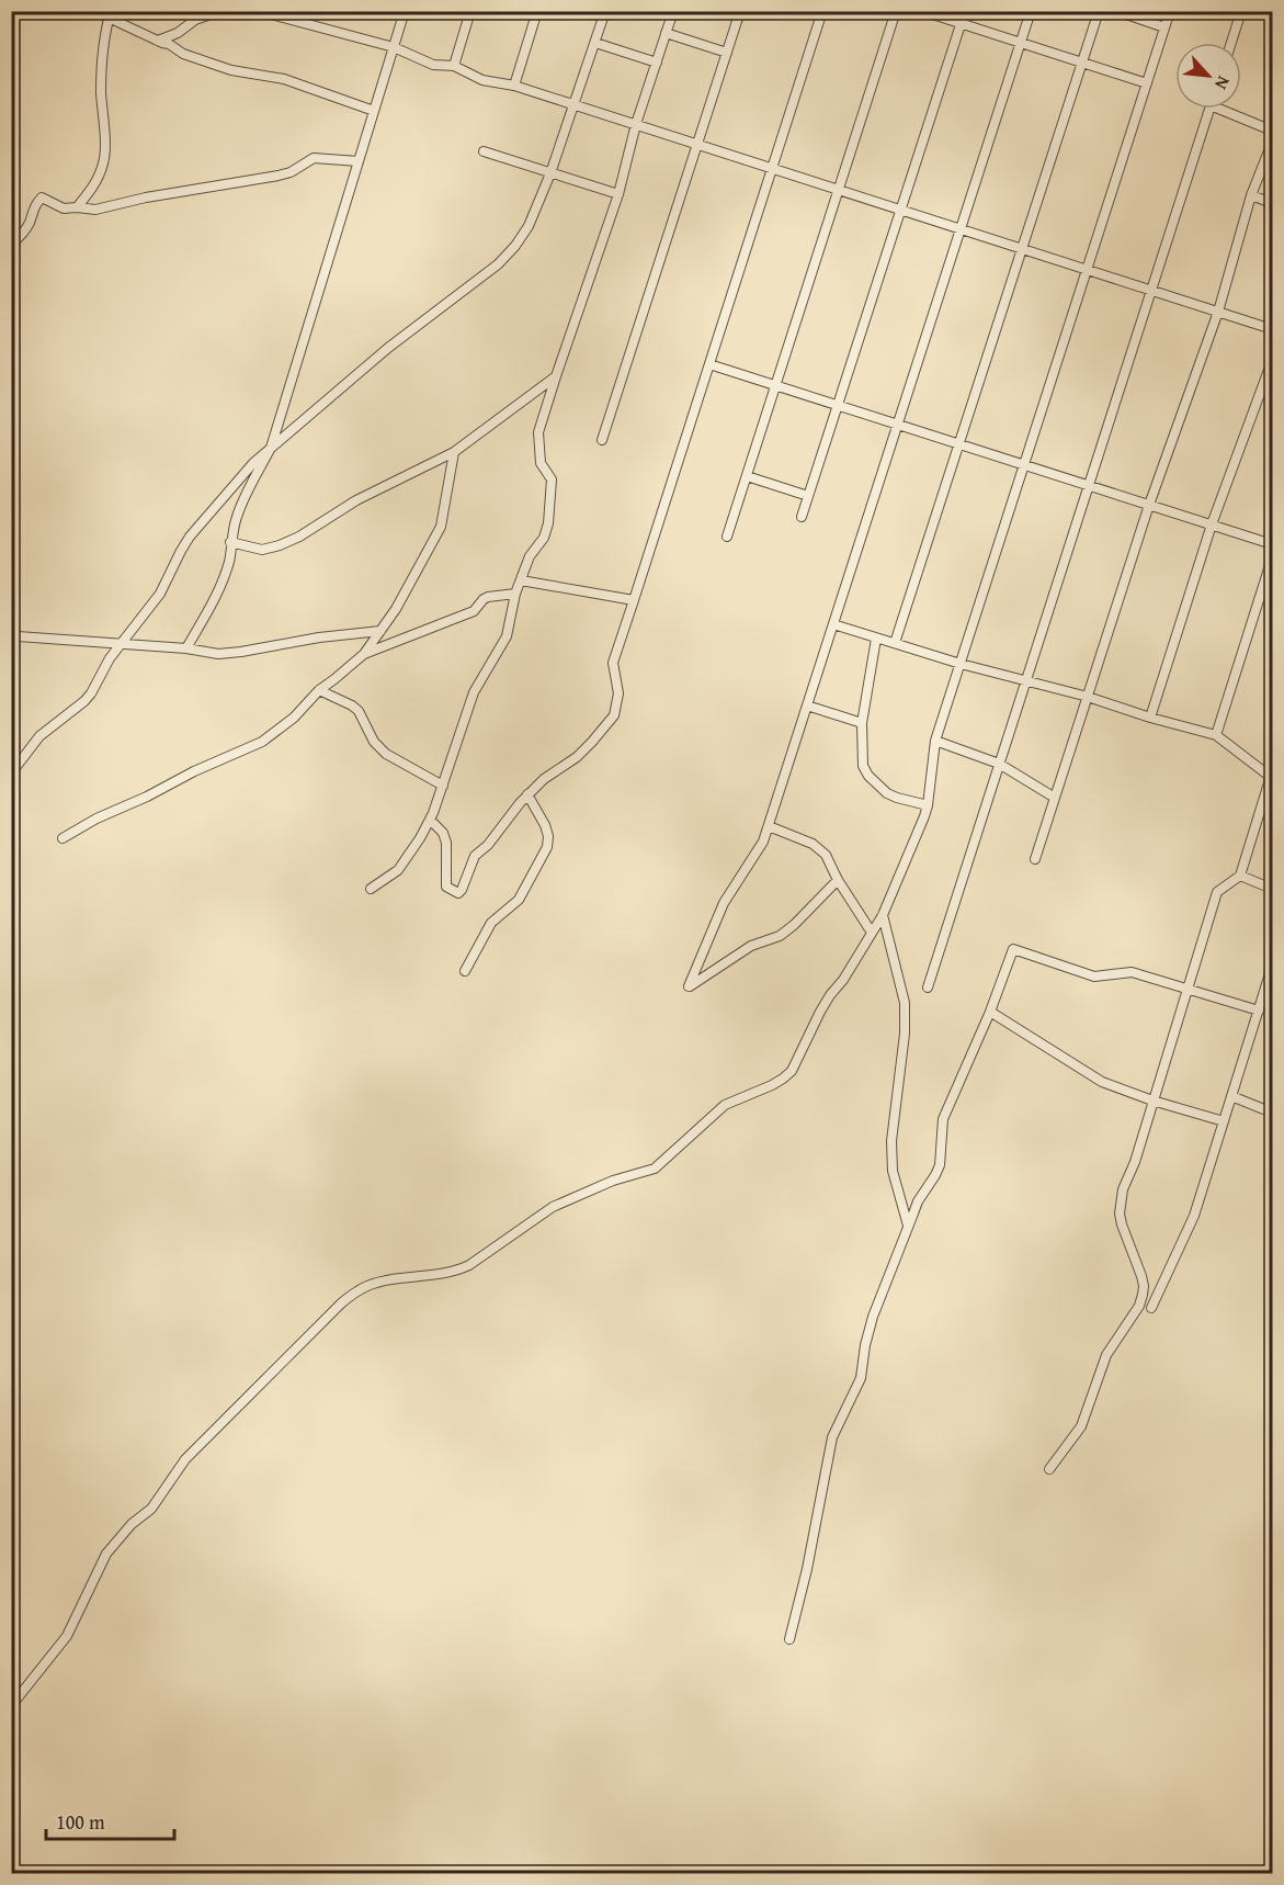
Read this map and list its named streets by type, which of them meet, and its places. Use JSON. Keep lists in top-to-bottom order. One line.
{"scale_bar":"100 m","north":"bottom right"}
